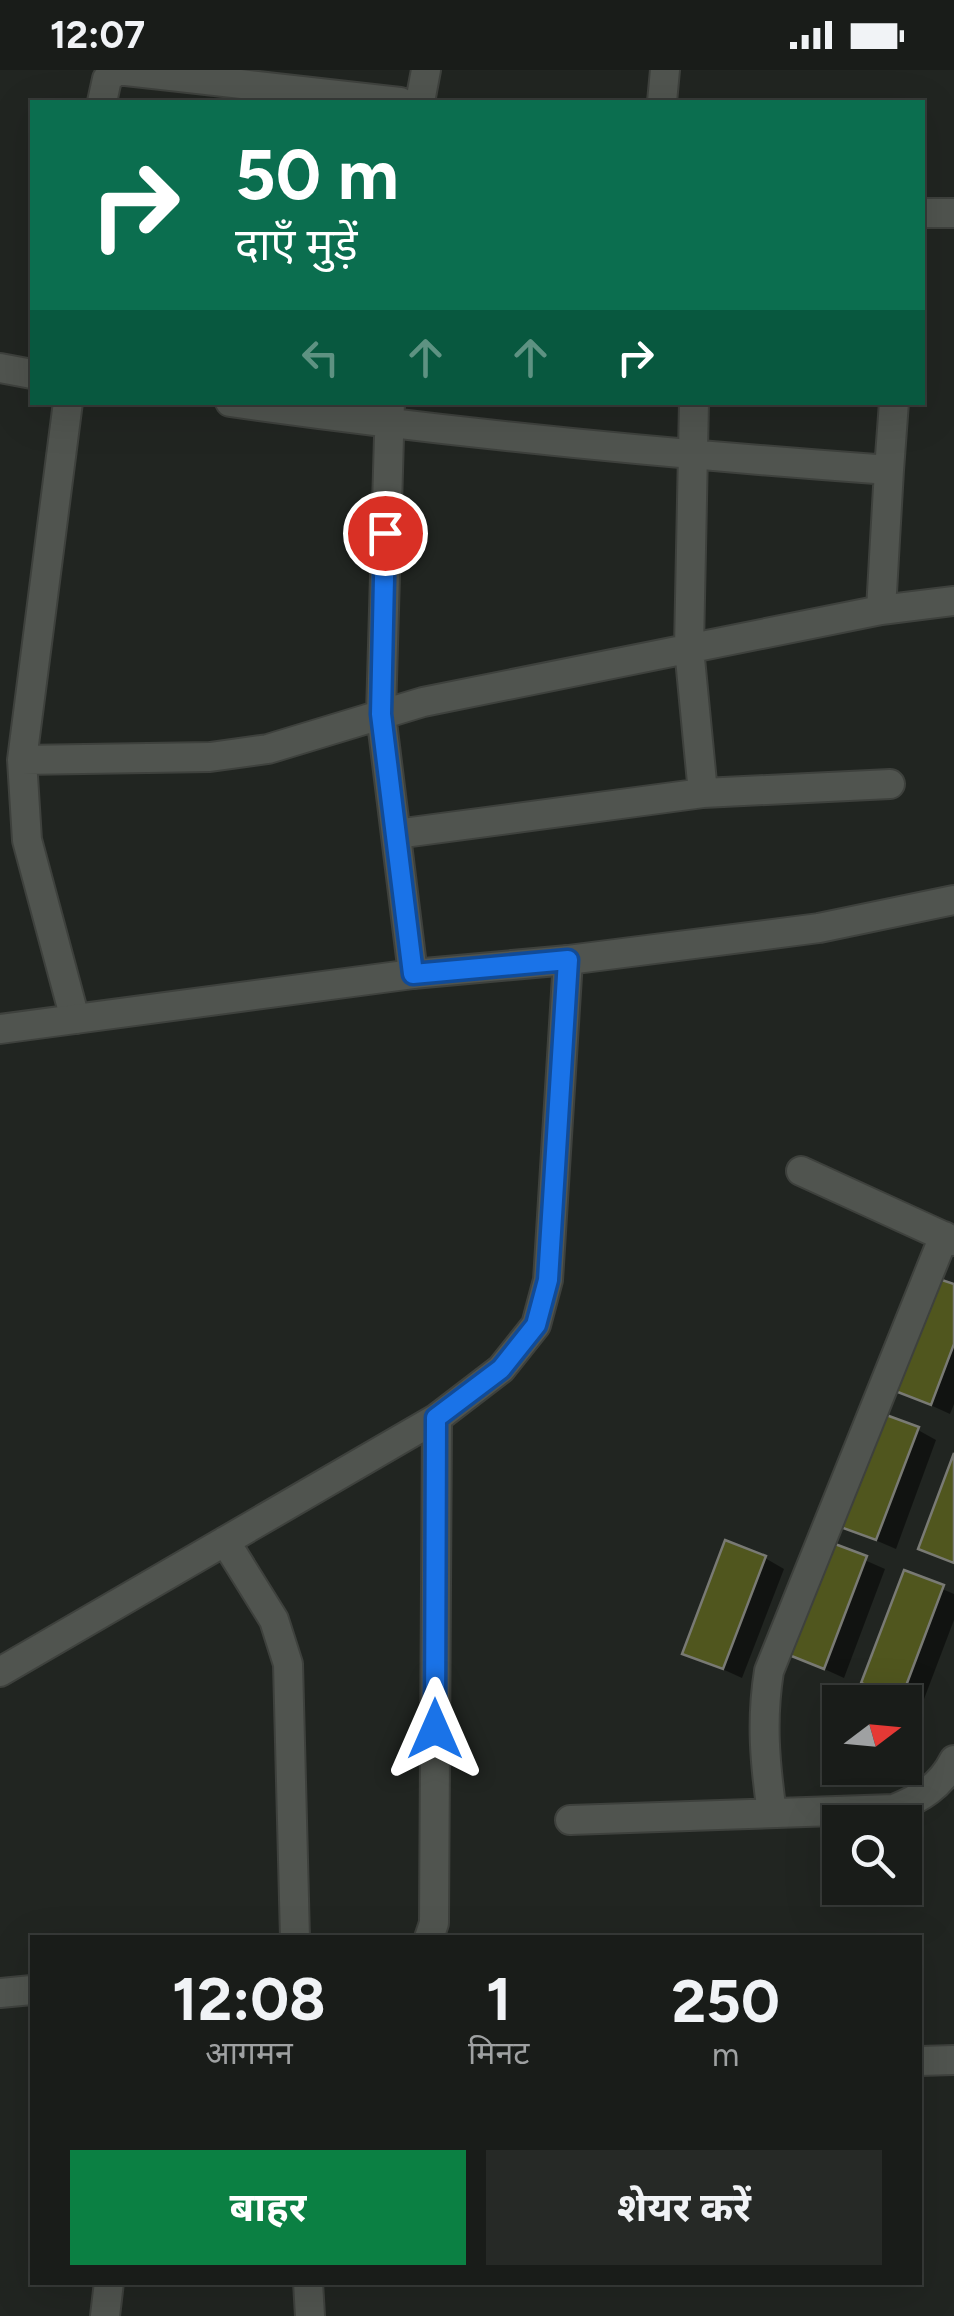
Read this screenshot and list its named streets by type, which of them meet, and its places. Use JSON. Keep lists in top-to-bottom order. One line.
{"north":"right","page":{"status":"12:07","turn":["50 m","दाएँ मुड़ें"],"eta":["12:08","आगमन","1","मिनट","250","m"],"buttons":["बाहर","शेयर करें"]}}
